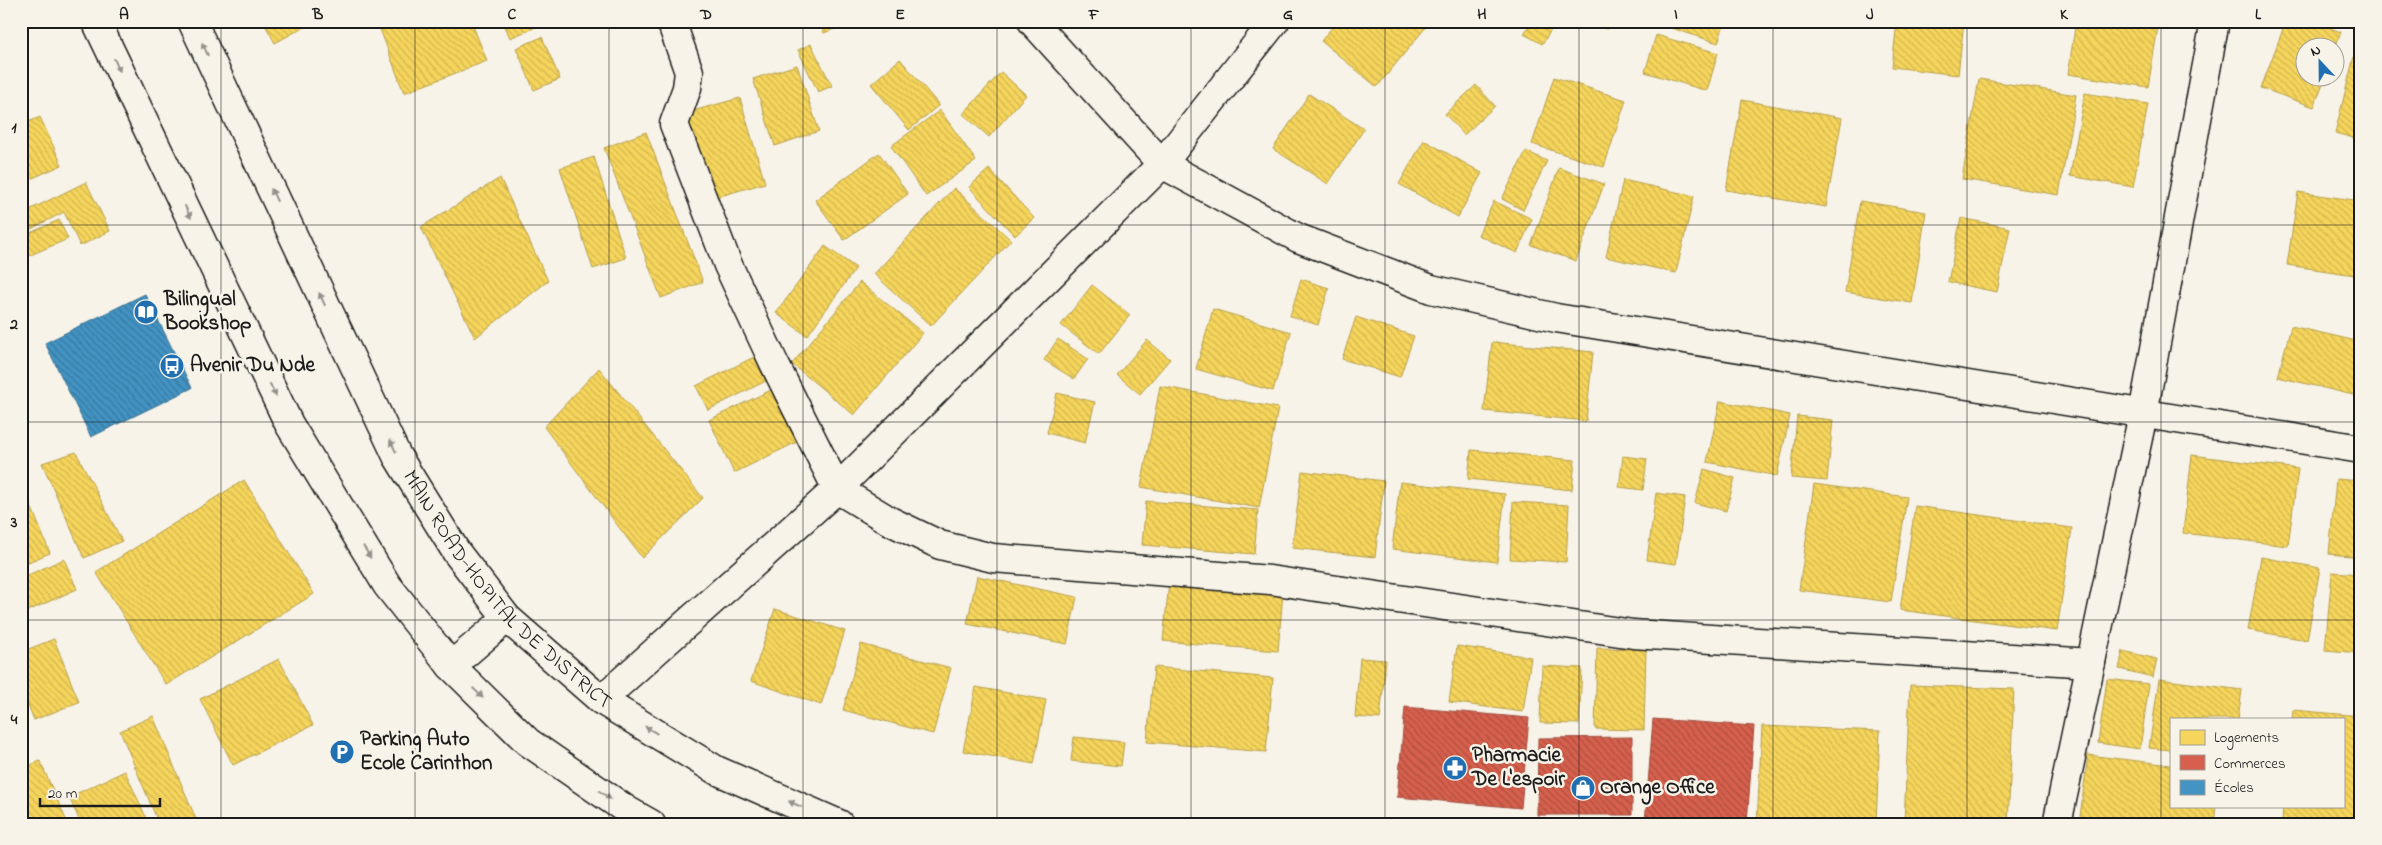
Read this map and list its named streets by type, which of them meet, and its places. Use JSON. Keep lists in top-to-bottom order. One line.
{"streets":{"street":["MAIN ROAD-HOPITAL DE DISTRICT"]},"places":{"library":["Bilingual Bookshop"],"bus stop":["Avenir Du Nde"],"parking":["Parking Auto Ecole Carinthon"],"pharmacy":["Pharmacie De L'espoir"],"shop":["Orange Office"]},"legend":["Logements","Commerces","Écoles"],"scale_bar":"20 m","north":"top","grid":{"columns":["A","B","C","D","E","F","G","H","I","J","K","L"],"rows":["1","2","3","4"]}}
